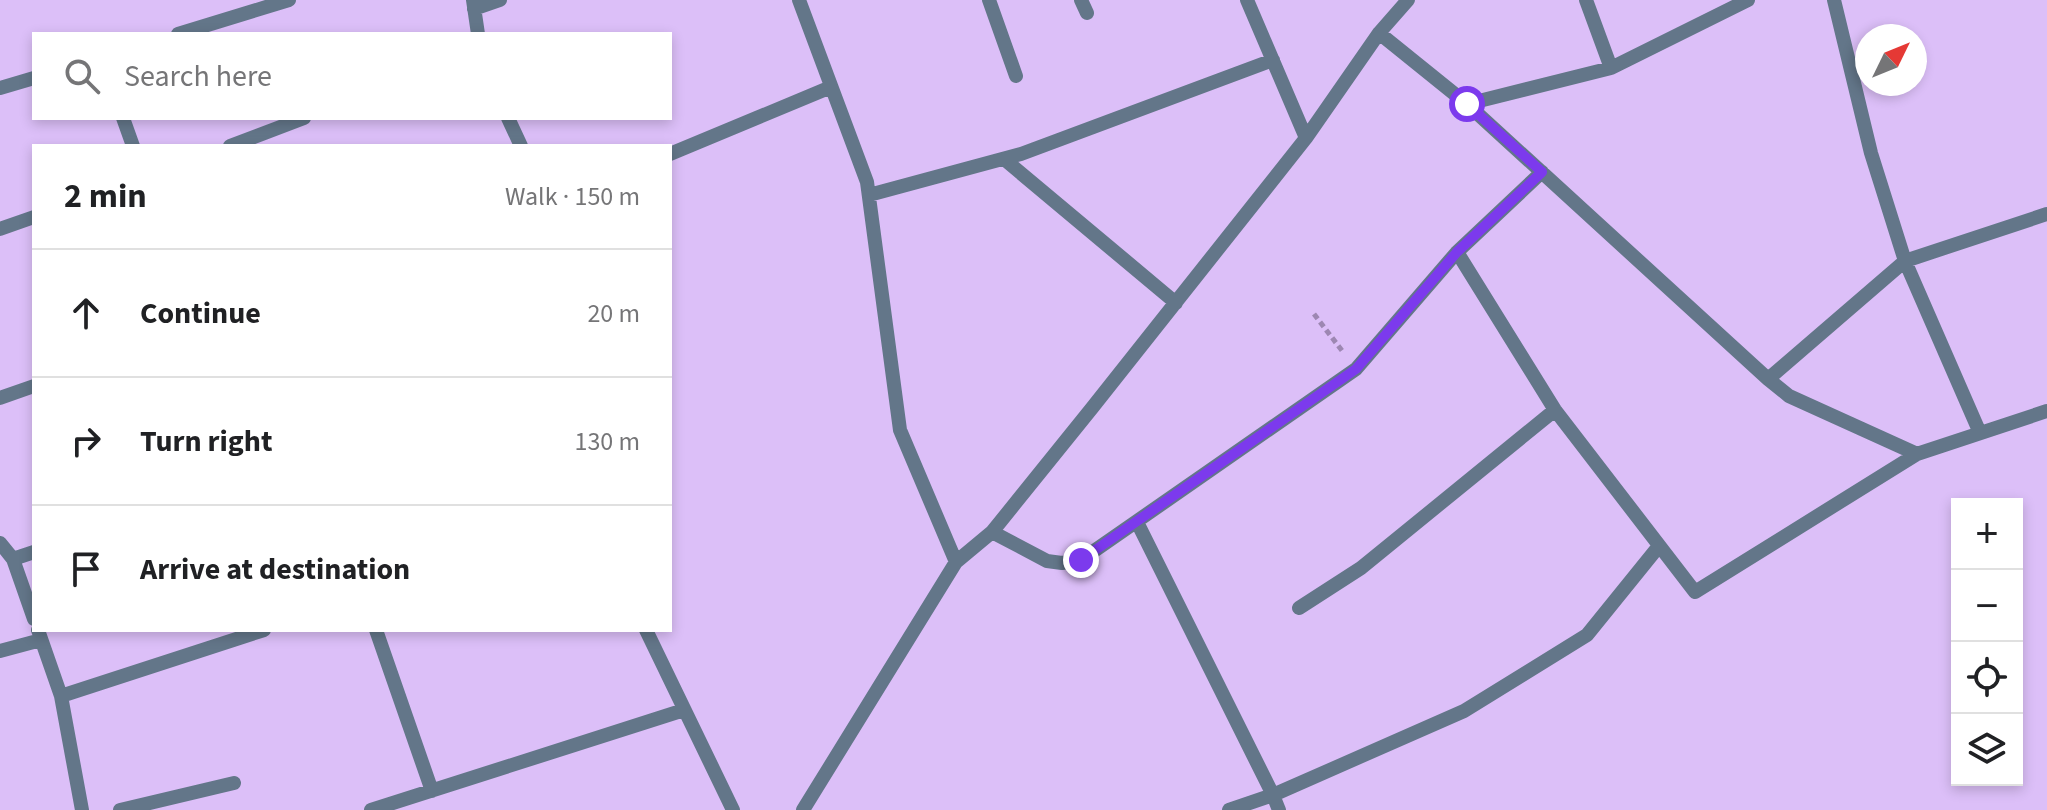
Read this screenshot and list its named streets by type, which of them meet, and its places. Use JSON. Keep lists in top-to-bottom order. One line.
{"north":"top right","page":{"search":"Search here","heading":["2 min","Walk · 150 m"],"list":[["Continue","20 m"],["Turn right","130 m"],"Arrive at destination"],"map_buttons":["+","−"]}}
